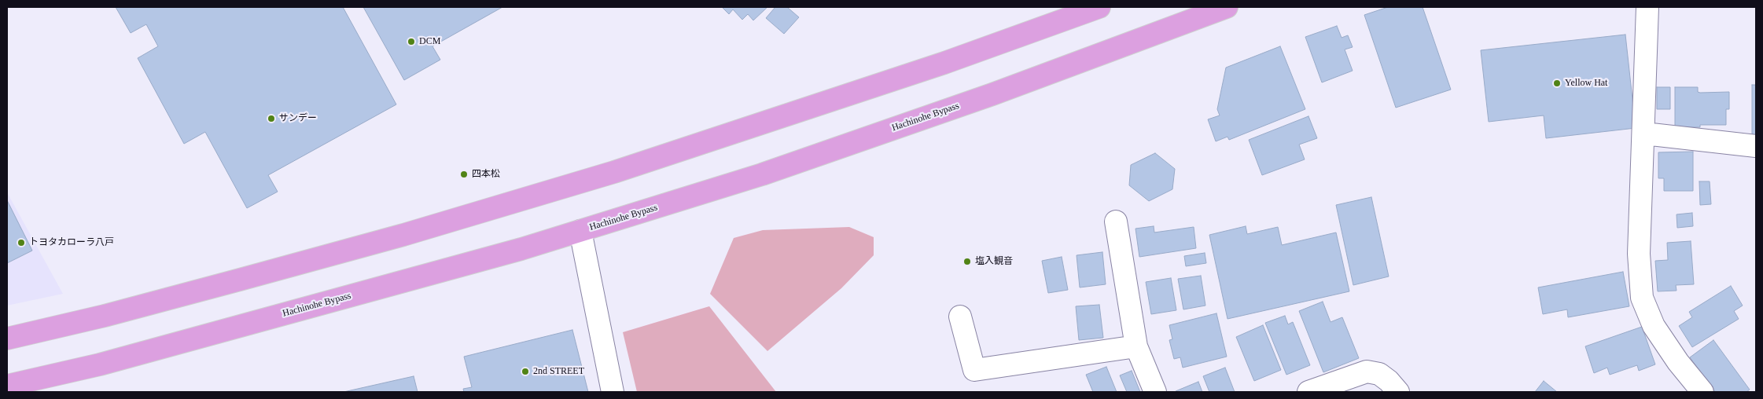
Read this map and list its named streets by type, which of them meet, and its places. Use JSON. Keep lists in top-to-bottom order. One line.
{"streets":{"highway":["Hachinohe Bypass"]},"places":["DCM","Yellow Hat","サンデー","四本松","トヨタカローラ八戸","塩入観音","2nd STREET"]}
